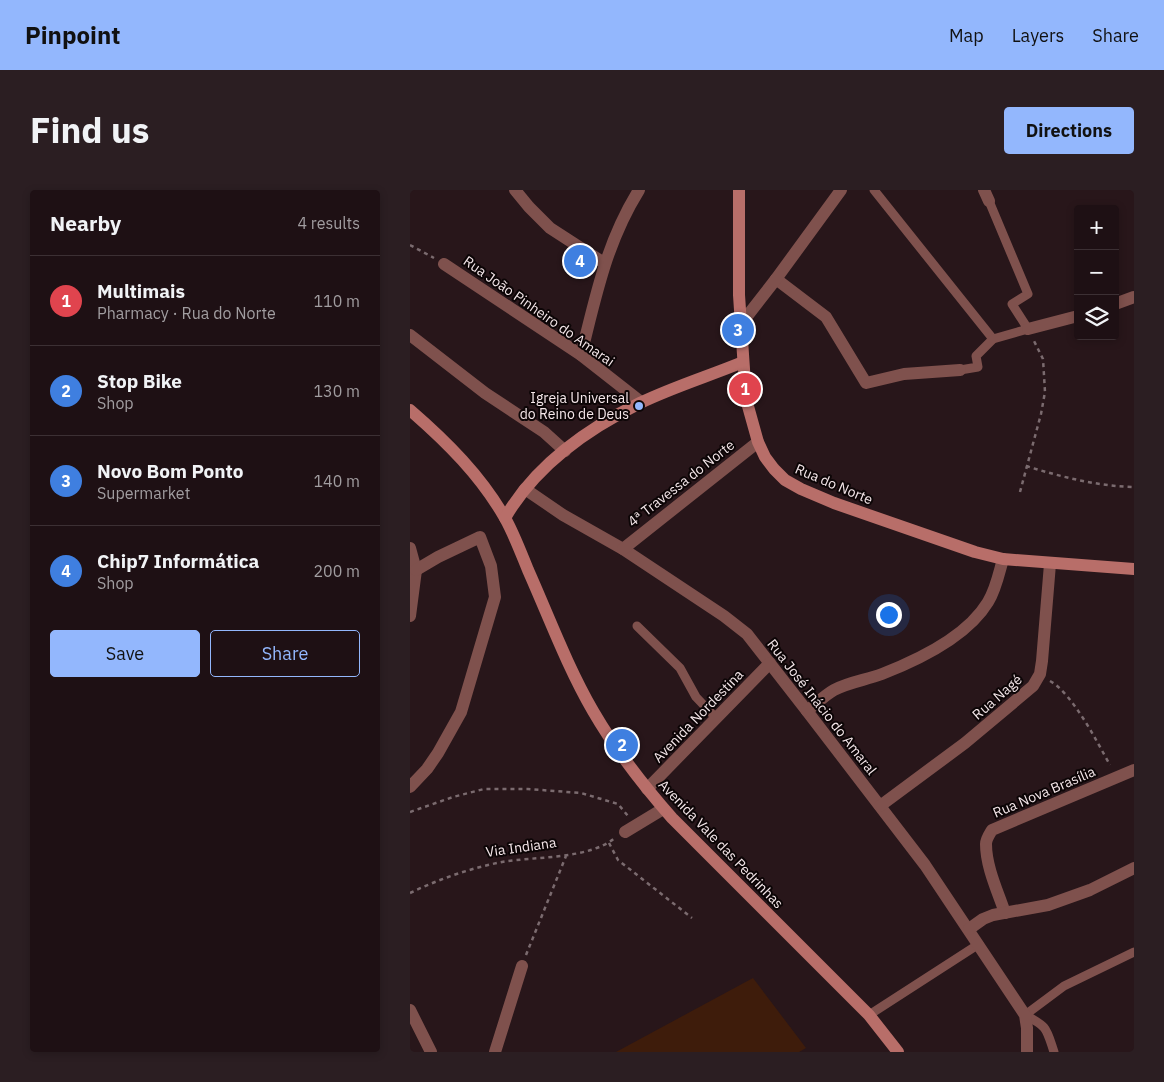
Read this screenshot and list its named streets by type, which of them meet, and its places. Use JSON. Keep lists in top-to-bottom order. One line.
{"streets":{"street":["Rua João Pinheiro do Amarai","4ª Travessa do Norte","Rua do Norte","Rua Nagé","Rua José Inácio do Amaral","Avenida Nordestina","Rua Nova Brasília","Avenida Vale das Pedrinhas"],"path":["Via Indiana"]},"crossings":[["4ª Travessa do Norte","Rua do Norte"],["4ª Travessa do Norte","Rua José Inácio do Amaral"],["Rua do Norte","Rua Nagé"],["Rua Nagé","Rua José Inácio do Amaral"],["Rua José Inácio do Amaral","Avenida Nordestina"],["Avenida Nordestina","Avenida Vale das Pedrinhas"]],"places":["Igreja Universal do Reino de Deus"],"page":{"header":"Pinpoint","nav":["Map","Layers","Share"],"title":"Find us","buttons":["Directions",["Save","Share"]],"heading":["Nearby","4 results"],"map_buttons":["+","−"],"pins":["4","3","1","2"],"list":[{"mark":"1","name":"Multimais","note":"Pharmacy · Rua do Norte","value":"110 m"},{"mark":"2","name":"Stop Bike","note":"Shop","value":"130 m"},{"mark":"3","name":"Novo Bom Ponto","note":"Supermarket","value":"140 m"},{"mark":"4","name":"Chip7 Informática","note":"Shop","value":"200 m"}]}}
